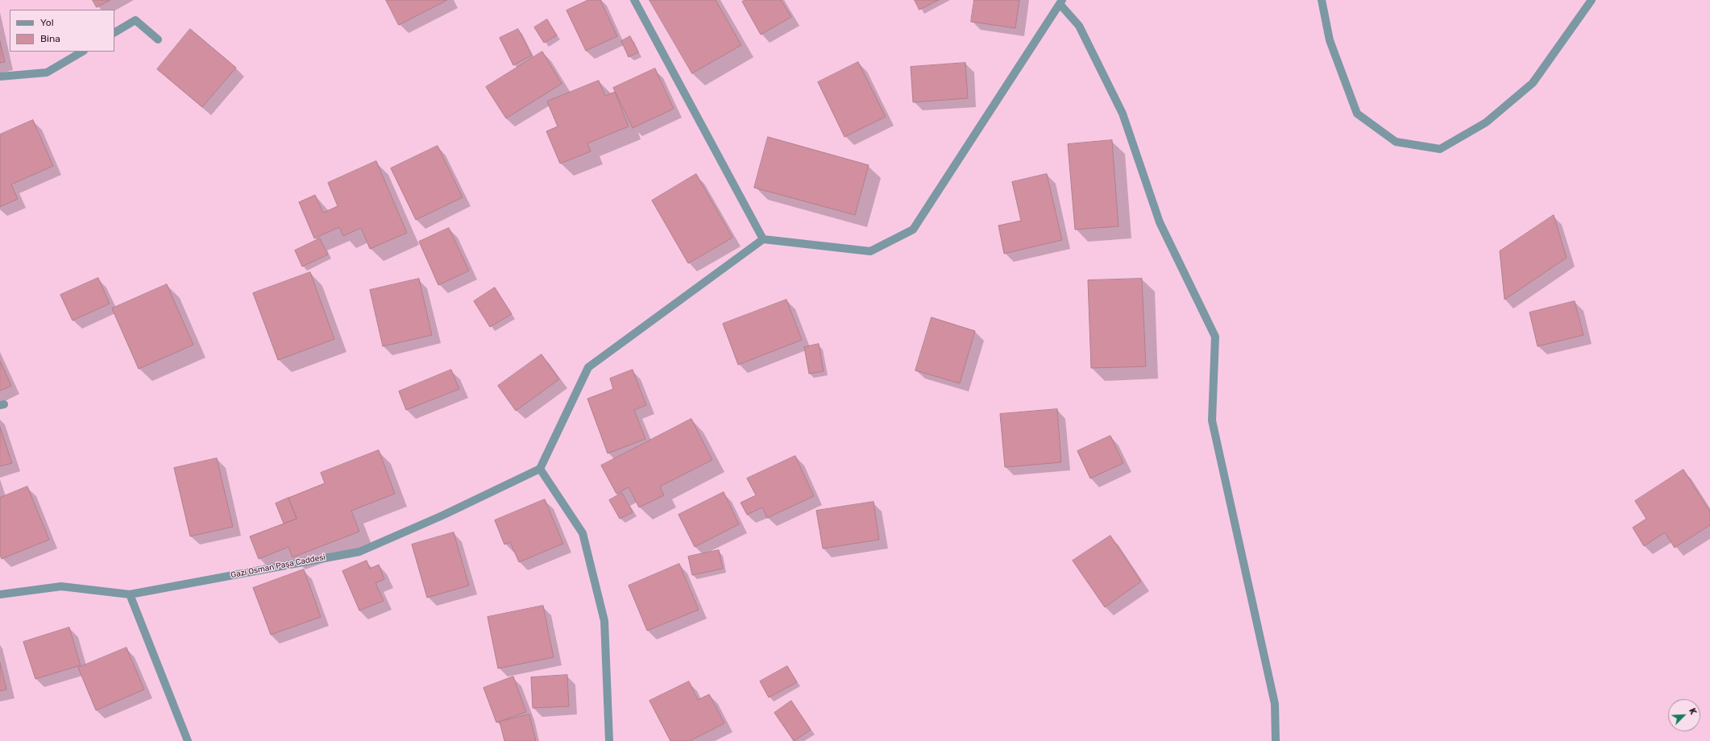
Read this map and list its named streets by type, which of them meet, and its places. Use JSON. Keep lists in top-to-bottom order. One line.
{"streets":{"street":["Gazi Osman Paşa Caddesi"]},"legend":["Yol","Bina"],"north":"top right"}
